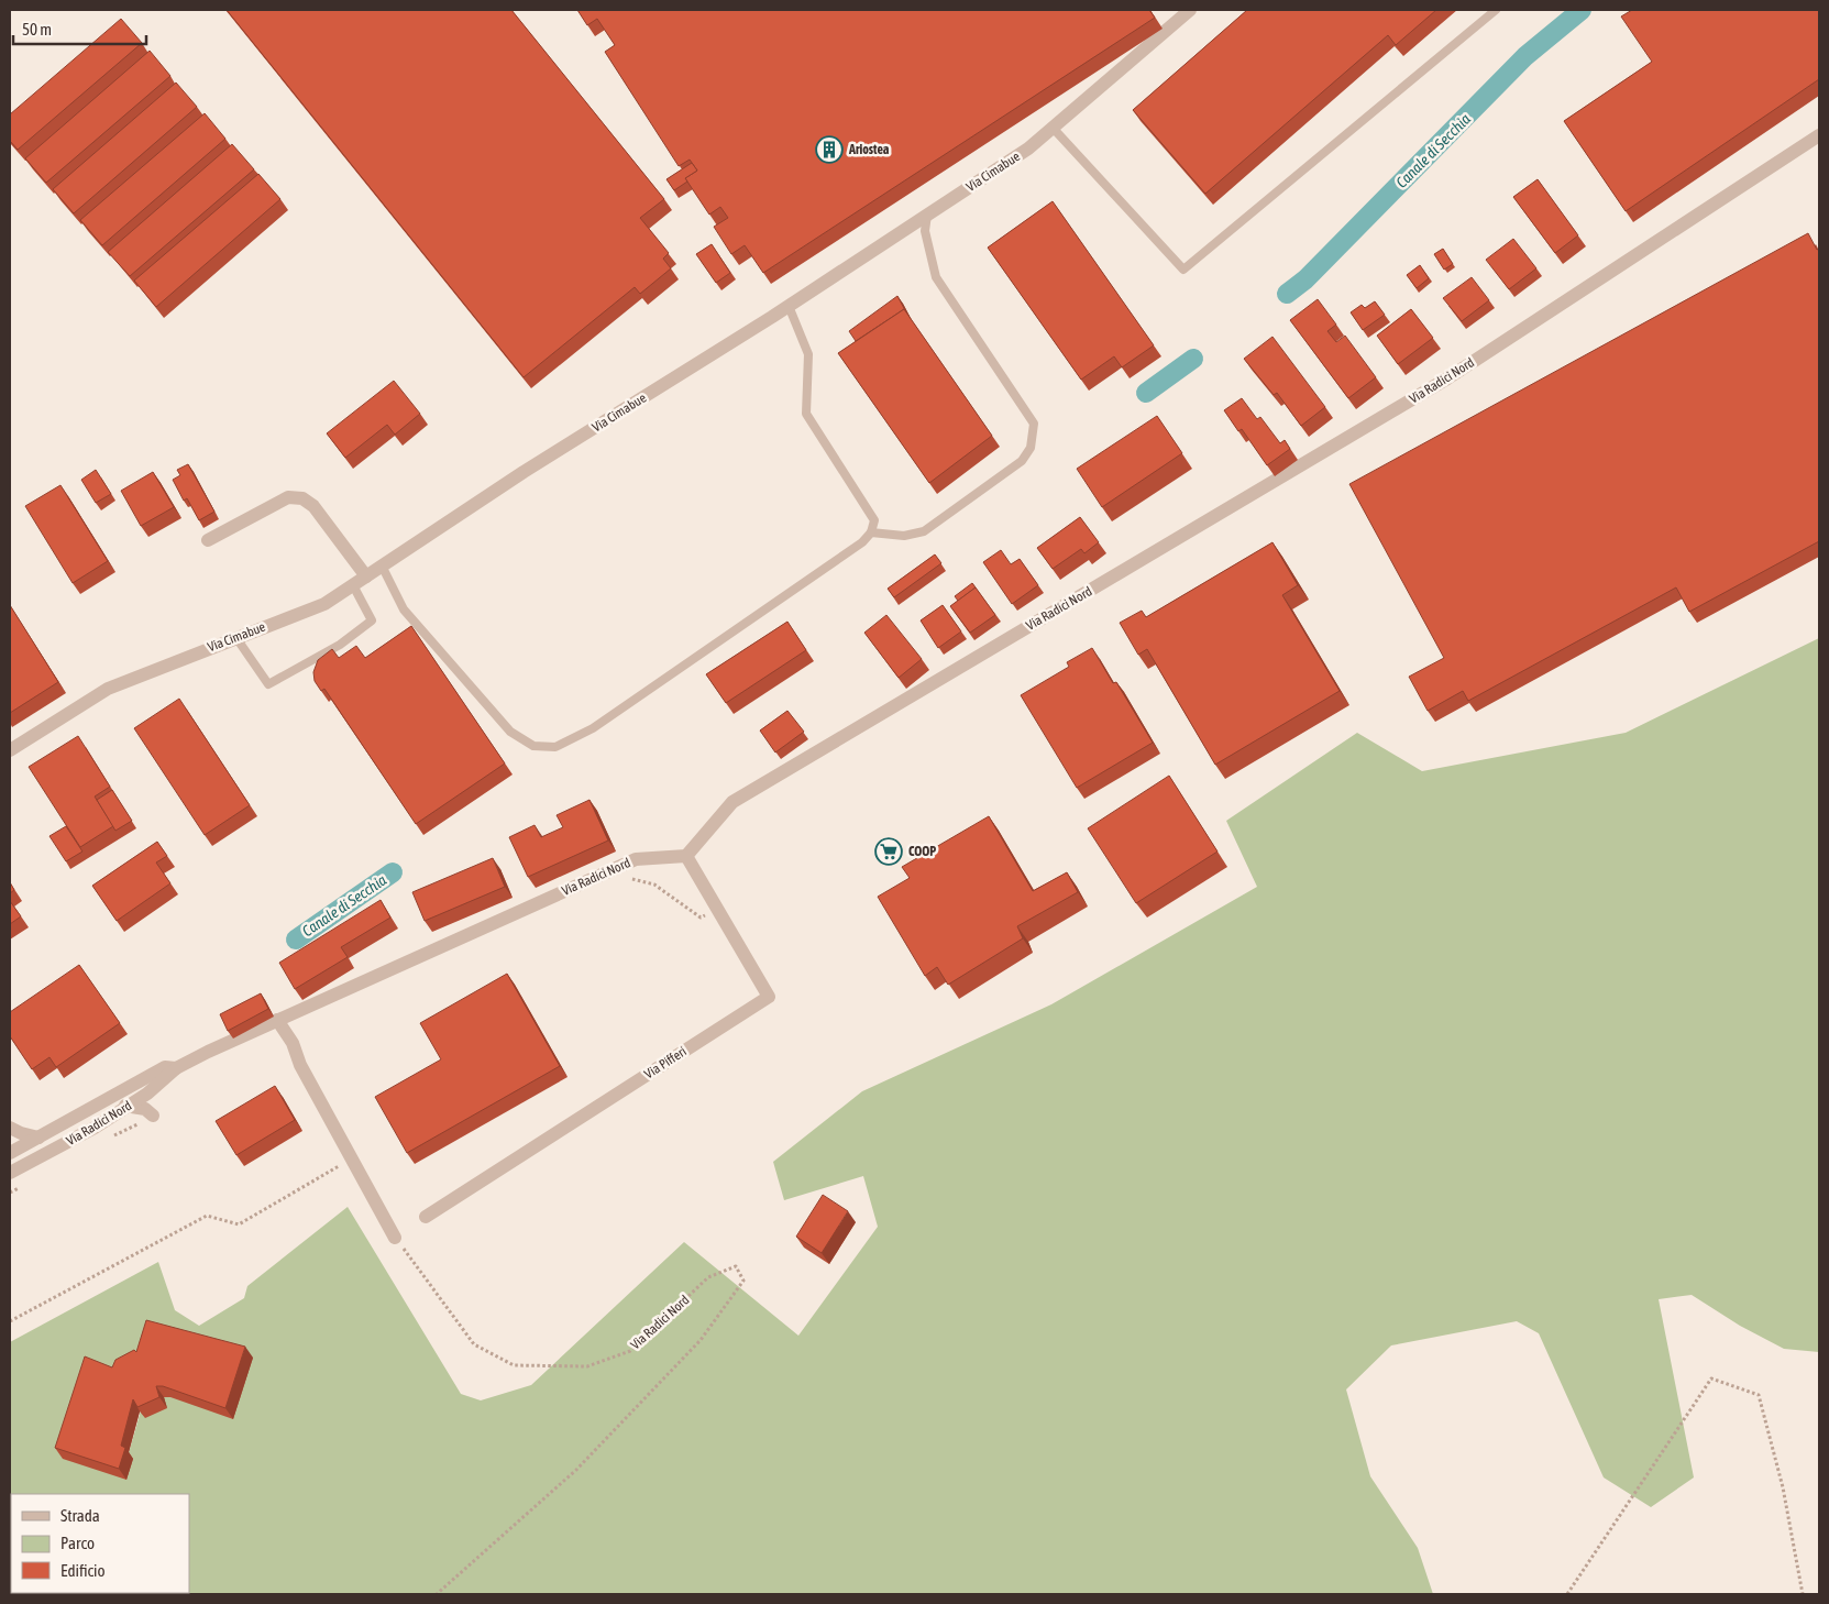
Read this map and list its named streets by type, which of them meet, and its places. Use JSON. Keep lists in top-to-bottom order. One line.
{"streets":{"street":["Via Cimabue","Via Radici Nord","Via Pifferi"]},"crossings":[["Via Radici Nord","Via Pifferi"]],"water":["Canale di Secchia"],"places":{"building":["Ariostea"],"supermarket":["COOP"]},"legend":["Strada","Parco","Edificio"],"scale_bar":"50 m"}
